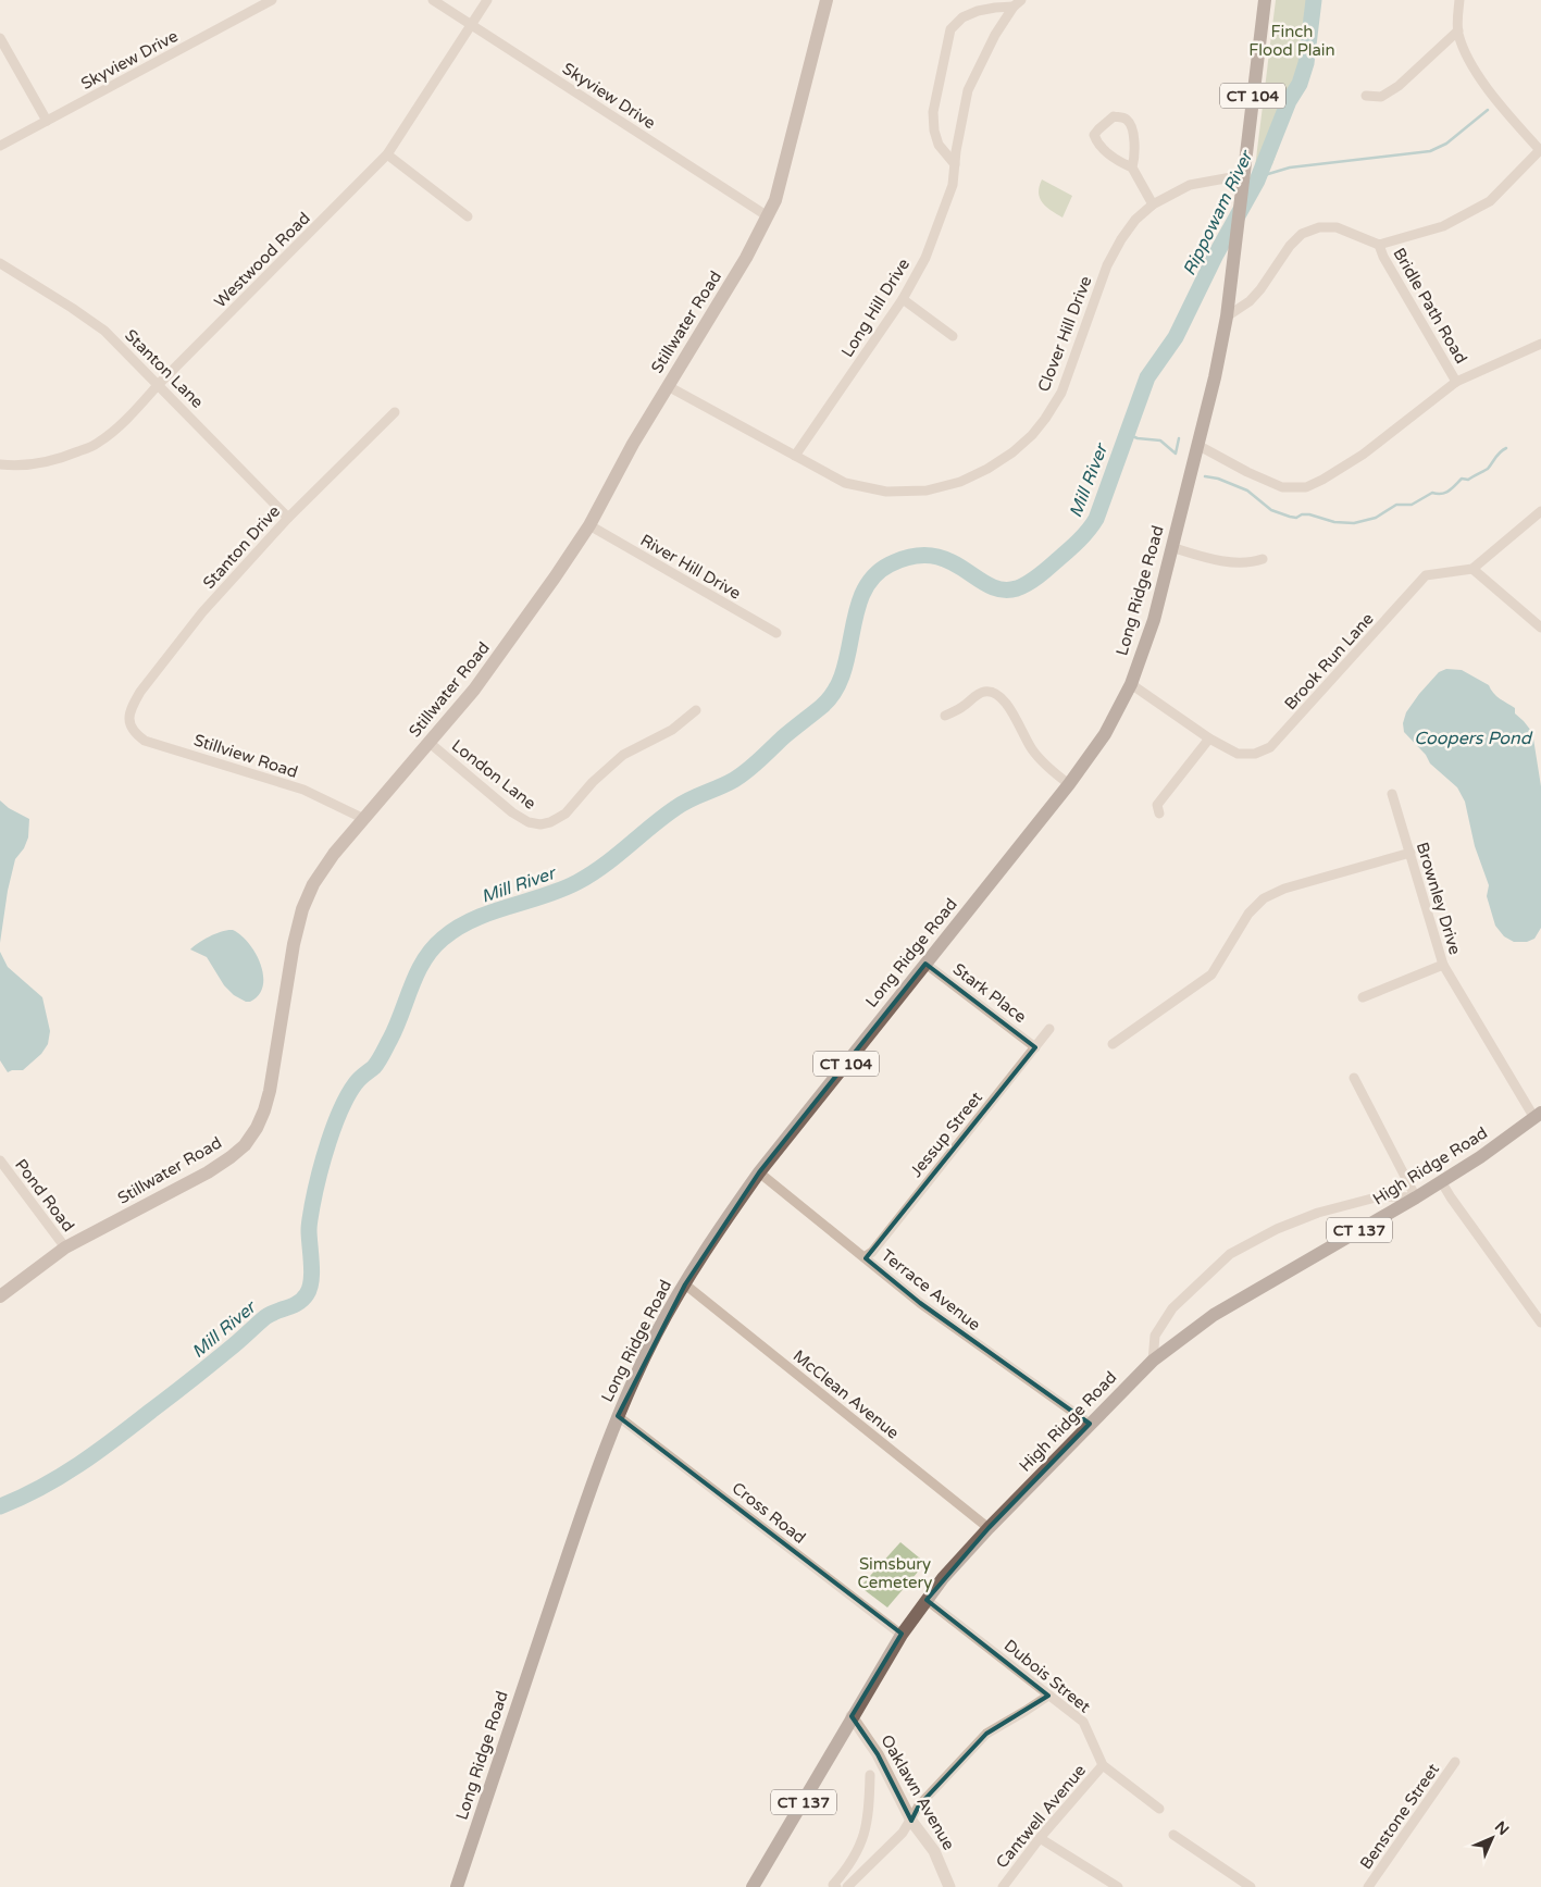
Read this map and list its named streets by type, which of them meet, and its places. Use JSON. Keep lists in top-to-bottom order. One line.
{"streets":{"main road":["CT 104","Stillwater Road","Long Ridge Road","High Ridge Road","CT 137"],"street":["Skyview Drive","Westwood Road","Bridle Path Road","Long Hill Drive","Clover Hill Drive","Stanton Lane","Stanton Drive","River Hill Drive","Brook Run Lane","Stillview Road","London Lane","Brownley Drive","Stark Place","Jessup Street","Pond Road","Terrace Avenue","McClean Avenue","Cross Road","Dubois Street","Oaklawn Avenue","Cantwell Avenue","Benstone Street"]},"crossings":[["Skyview Drive","Westwood Road"],["Skyview Drive","Stillwater Road"],["Westwood Road","Stanton Lane"],["Long Hill Drive","Clover Hill Drive"],["Stillwater Road","Clover Hill Drive"],["Stillwater Road","River Hill Drive"],["Stillwater Road","Stillview Road"],["Stillwater Road","London Lane"],["Stillwater Road","Pond Road"],["Clover Hill Drive","Long Ridge Road"],["Stanton Lane","Stanton Drive"],["Stanton Drive","Stillview Road"],["Long Ridge Road","Brook Run Lane"],["Long Ridge Road","Stark Place"],["Long Ridge Road","Terrace Avenue"],["Long Ridge Road","McClean Avenue"],["Long Ridge Road","Cross Road"],["Brownley Drive","High Ridge Road"],["Stark Place","Jessup Street"],["Jessup Street","Terrace Avenue"],["High Ridge Road","Terrace Avenue"],["High Ridge Road","McClean Avenue"],["High Ridge Road","Cross Road"],["High Ridge Road","Dubois Street"],["High Ridge Road","Oaklawn Avenue"],["Dubois Street","Cantwell Avenue"]],"water":["Rippowam River","Mill River","Coopers Pond"],"parks":["Finch Flood Plain","Simsbury Cemetery"],"north":"top right"}
